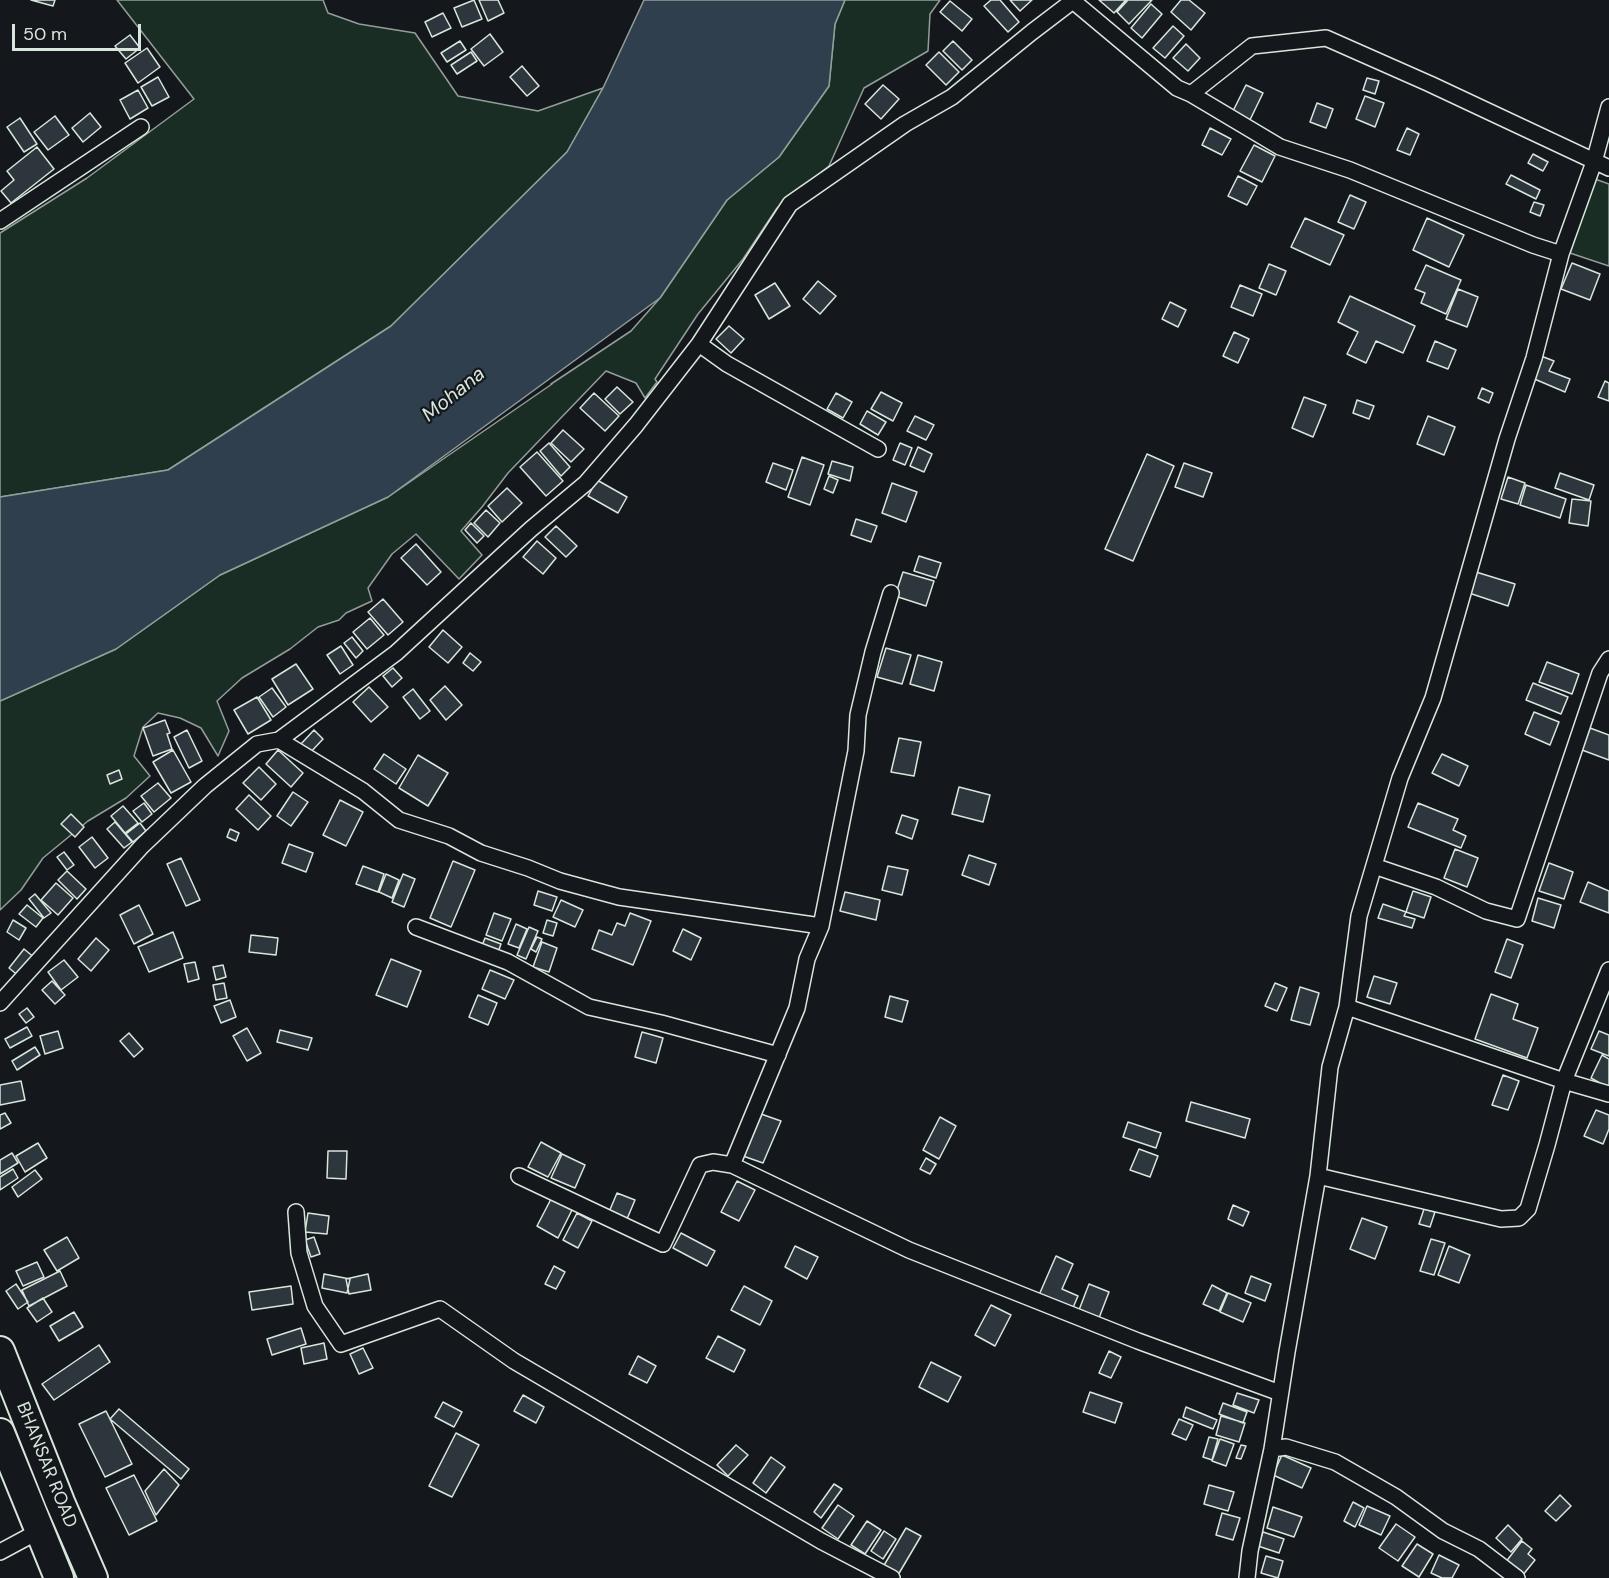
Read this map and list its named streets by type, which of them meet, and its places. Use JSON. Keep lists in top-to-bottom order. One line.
{"streets":{"highway":["BHANSAR ROAD"]},"water":["Mohana"],"scale_bar":"50 m"}
